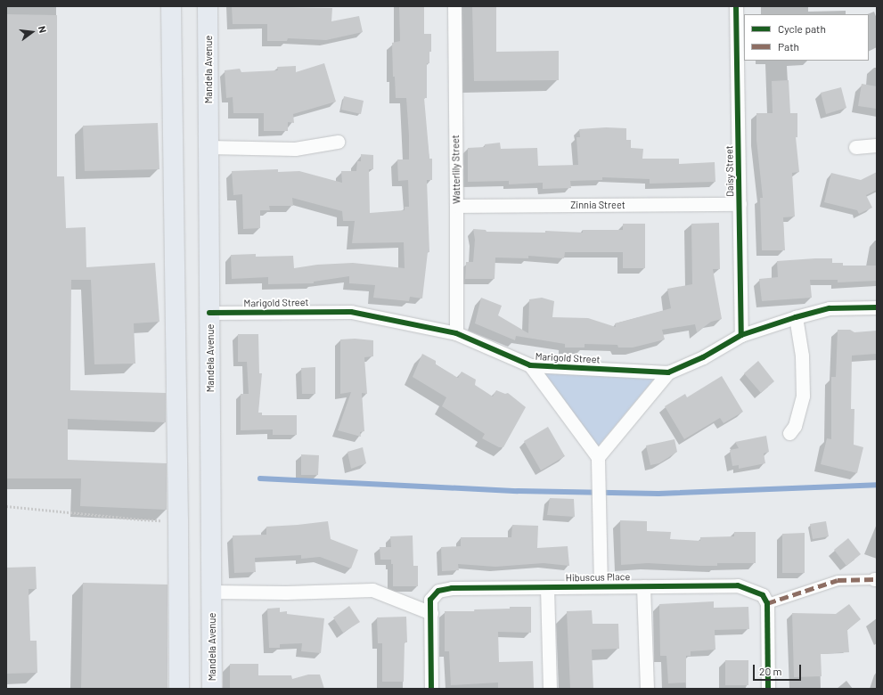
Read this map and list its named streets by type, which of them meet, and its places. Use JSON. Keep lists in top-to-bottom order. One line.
{"streets":{"main road":["Mandela Avenue"],"street":["Watterlily Street","Daisy Street","Zinnia Street","Marigold Street","Hibuscus Place"]},"crossings":[["Mandela Avenue","Marigold Street"],["Watterlily Street","Zinnia Street"],["Watterlily Street","Marigold Street"],["Daisy Street","Zinnia Street"],["Daisy Street","Marigold Street"]],"legend":["Cycle path","Path"],"scale_bar":"20 m","north":"right"}
